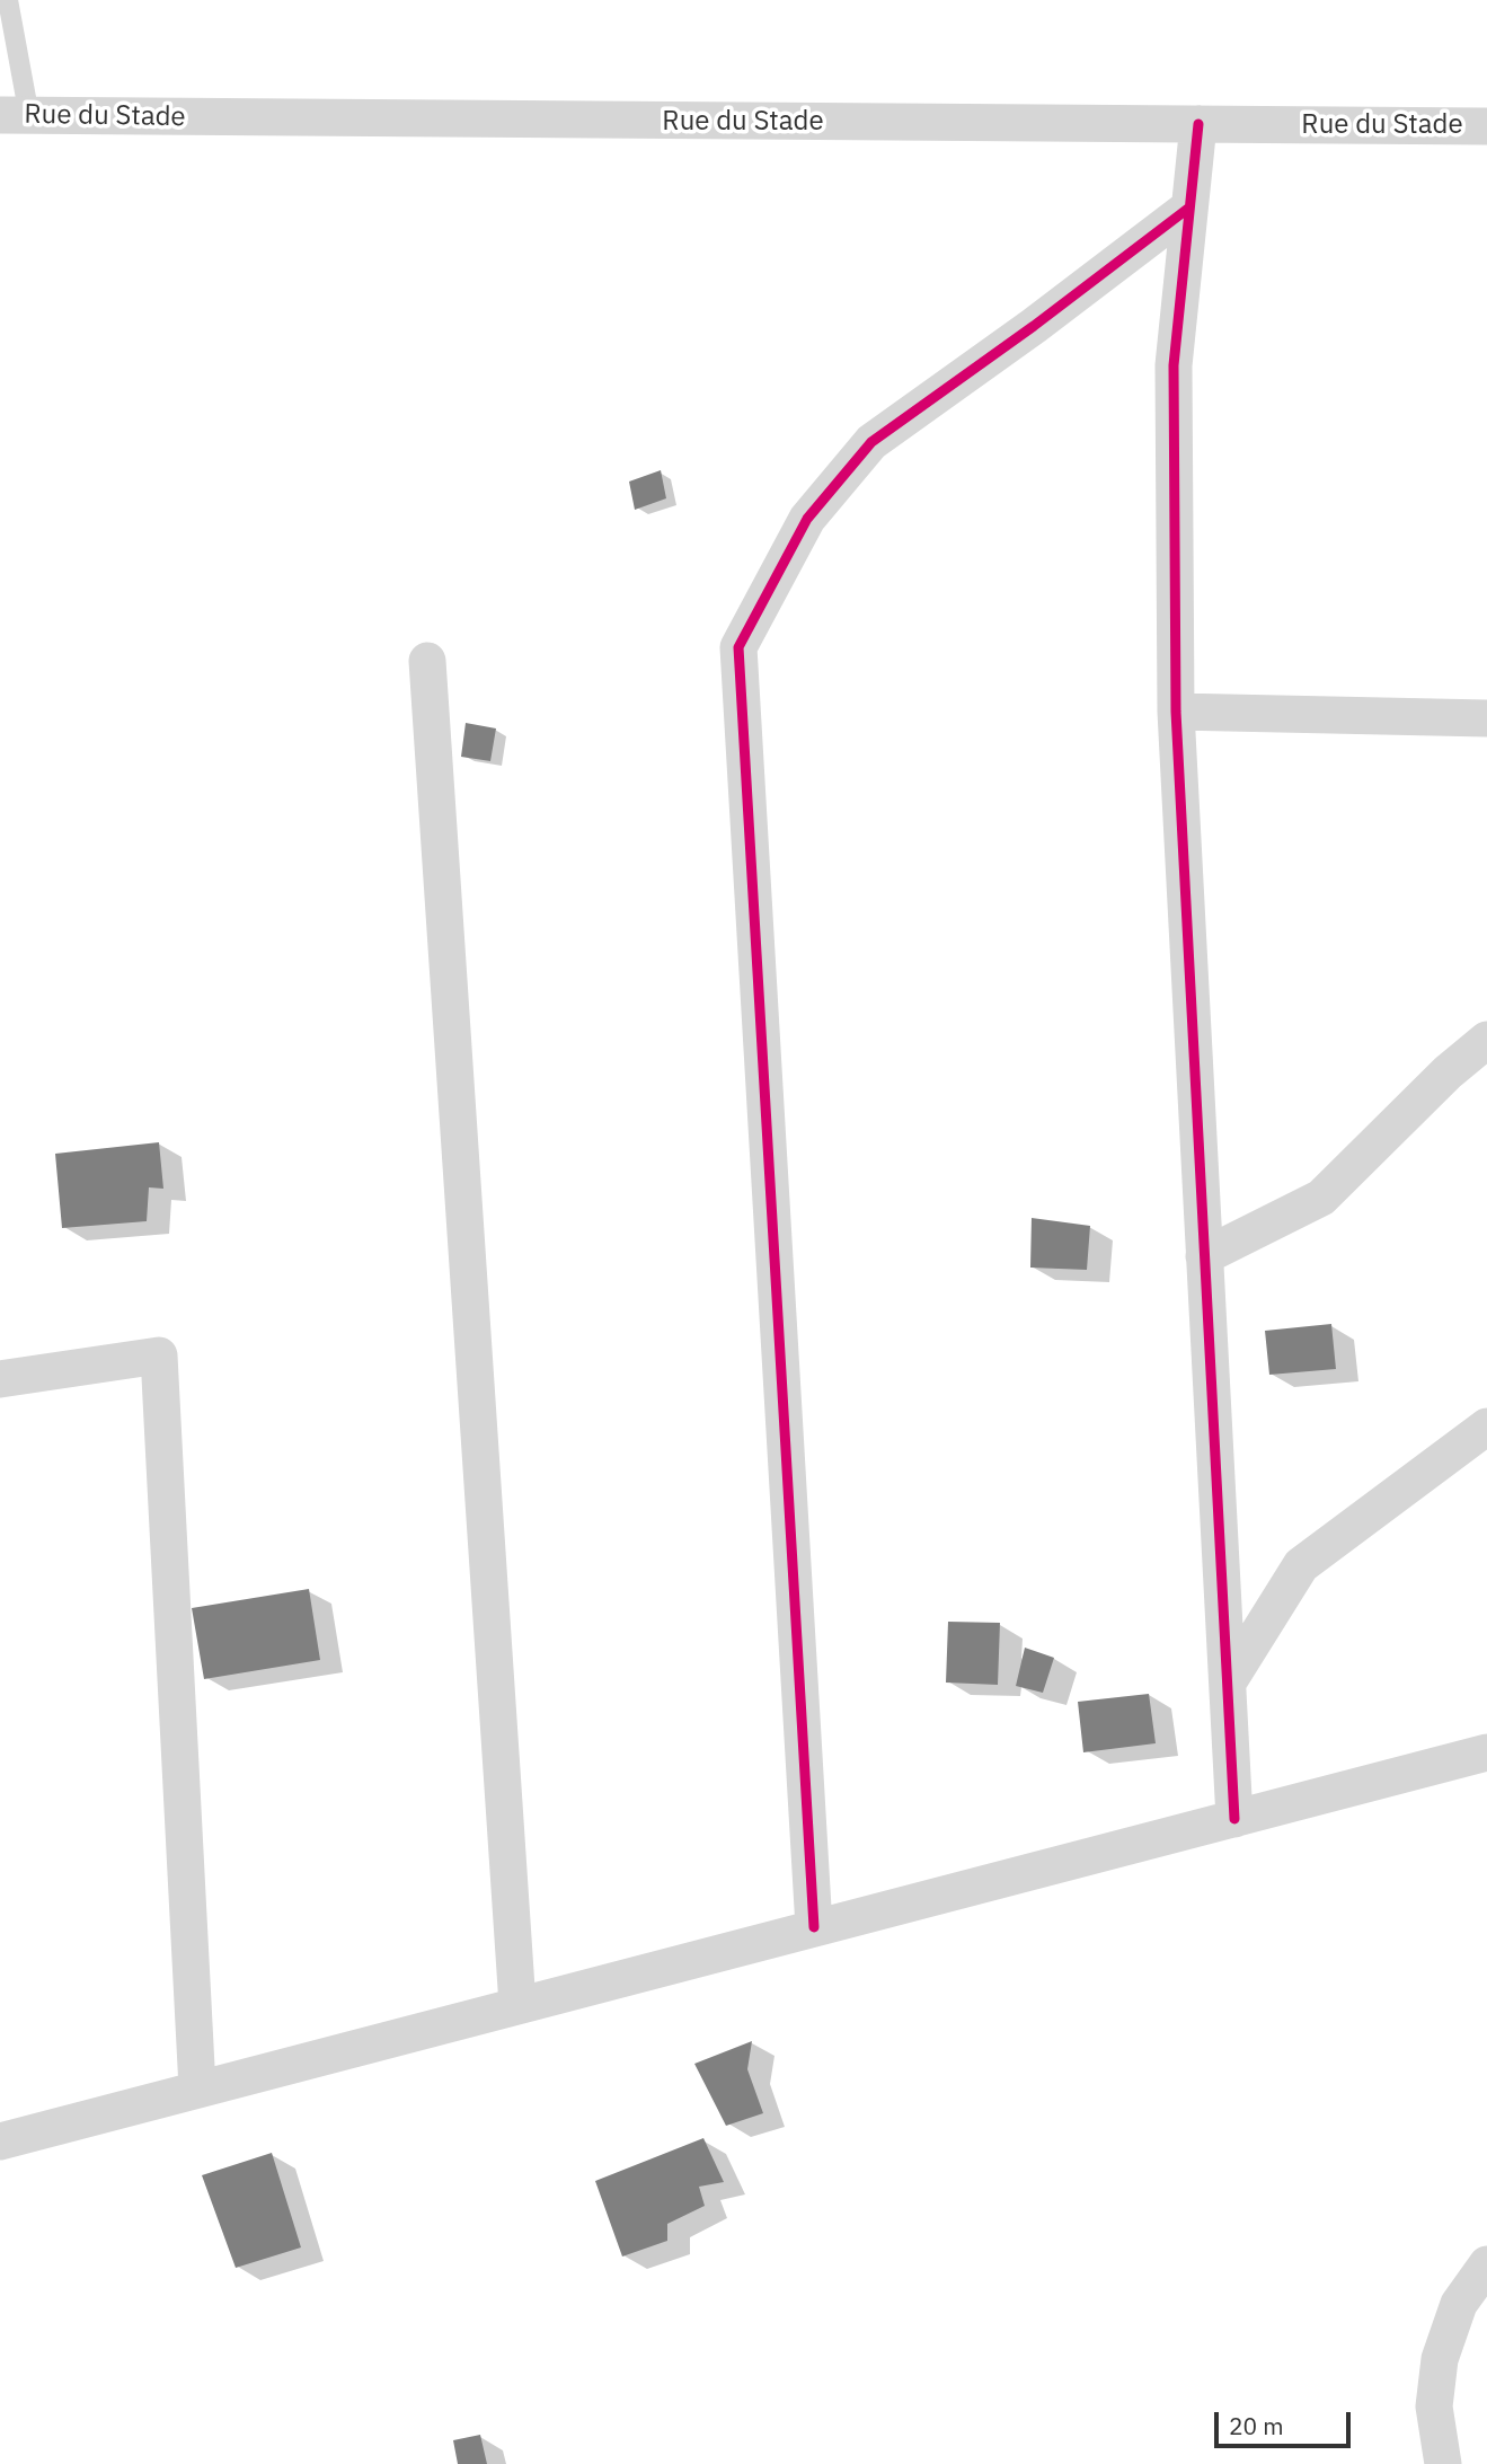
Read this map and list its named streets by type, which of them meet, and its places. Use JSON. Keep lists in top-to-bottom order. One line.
{"streets":{"street":["Rue du Stade"]},"scale_bar":"20 m"}
